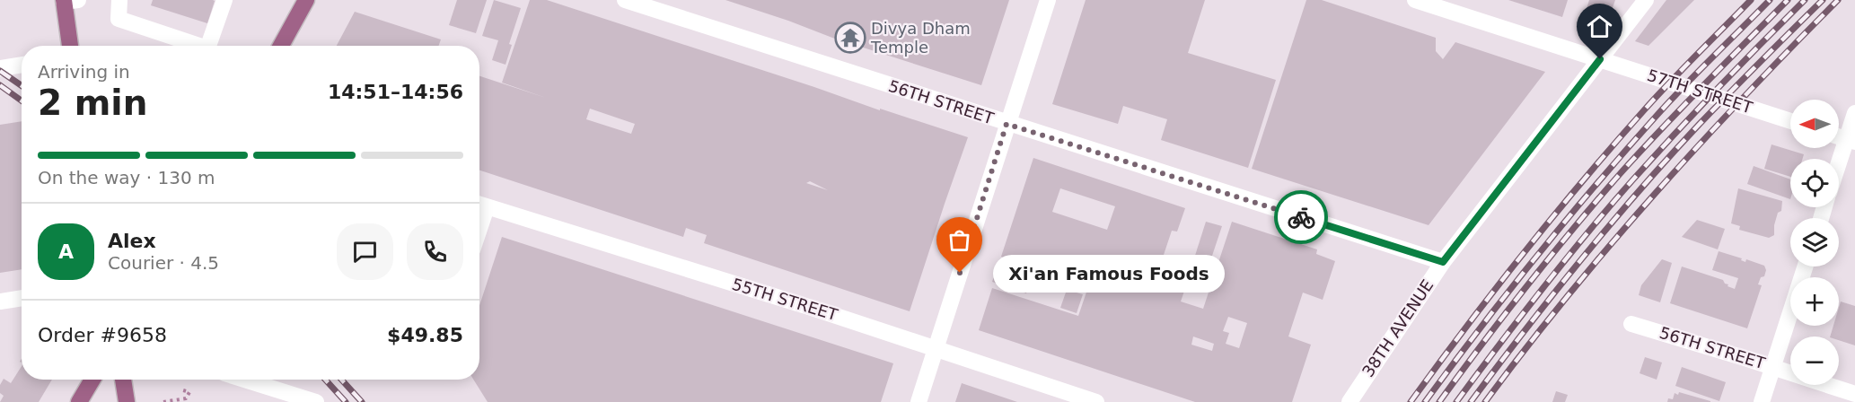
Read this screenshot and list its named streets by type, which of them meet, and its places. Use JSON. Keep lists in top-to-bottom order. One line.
{"streets":{"street":["57TH STREET","56TH STREET","55TH STREET","38TH AVENUE"]},"crossings":[["57TH STREET","38TH AVENUE"],["56TH STREET","38TH AVENUE"]],"places":{"temple":["Divya Dham Temple"],"other":["Xi'an Famous Foods"]},"north":"left","page":{"heading":["2 min","Arriving in","14:51–14:56"],"panel":["Alex","Courier · 4.5","Order #9658","$49.85"],"map_buttons":["+","−"],"bar":"On the way · 130 m","round":"A","bubble":"Xi'an Famous Foods"}}
